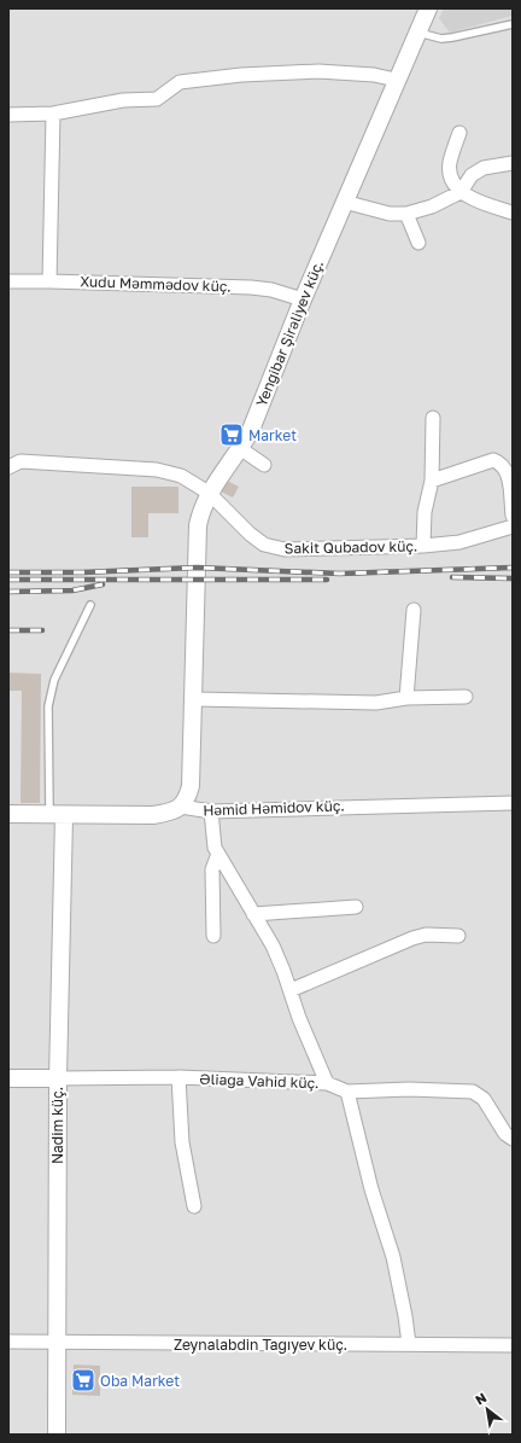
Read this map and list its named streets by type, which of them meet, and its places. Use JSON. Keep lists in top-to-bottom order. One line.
{"streets":{"street":["Xudu Məmmədov küç.","Yengibar Şirəliyev küç.","Sakit Qubadov küç.","Həmid Həmidov küç.","Əliağa Vahid küç.","Nadim küç.","Zeynalabdin Tağıyev küç."]},"crossings":[["Xudu Məmmədov küç.","Yengibar Şirəliyev küç."],["Yengibar Şirəliyev küç.","Sakit Qubadov küç."],["Yengibar Şirəliyev küç.","Həmid Həmidov küç."],["Həmid Həmidov küç.","Nadim küç."],["Əliağa Vahid küç.","Nadim küç."],["Nadim küç.","Zeynalabdin Tağıyev küç."]],"places":{"supermarket":["Market","Oba Market"]},"north":"top left"}
